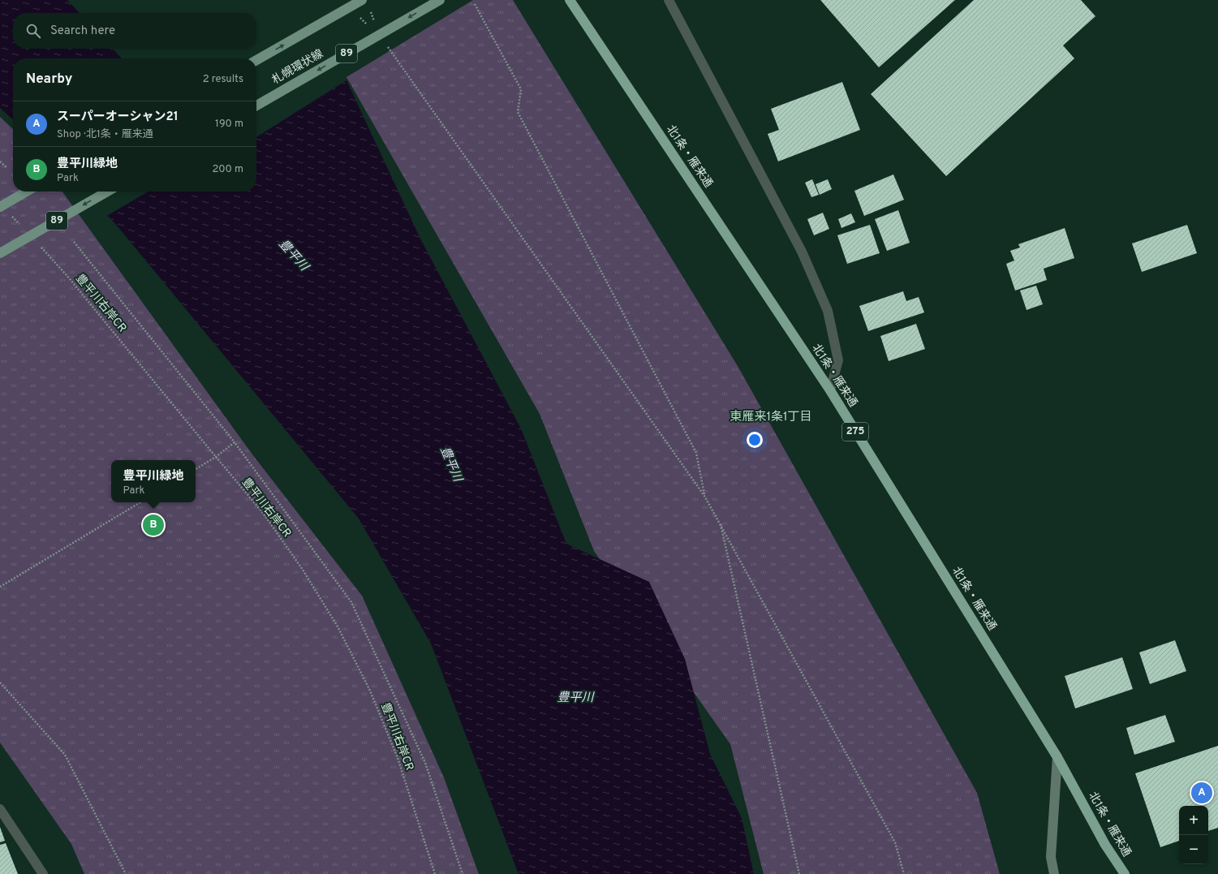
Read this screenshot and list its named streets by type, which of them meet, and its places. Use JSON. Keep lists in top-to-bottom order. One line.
{"streets":{"highway":["北1条・雁来通","275"],"main road":["89","札幌環状線"],"path":["豊平川右岸CR"]},"districts":["東雁来1条1丁目"],"water":["豊平川"],"page":{"search":"Search here","heading":["Nearby","2 results"],"list":[{"mark":"A","name":"スーパーオーシャン21","note":"Shop · 北1条・雁来通","value":"190 m"},{"mark":"B","name":"豊平川緑地","note":"Park","value":"200 m"}],"popup":["豊平川緑地","Park"],"pins":["B","A"],"map_buttons":["+","−"]}}
